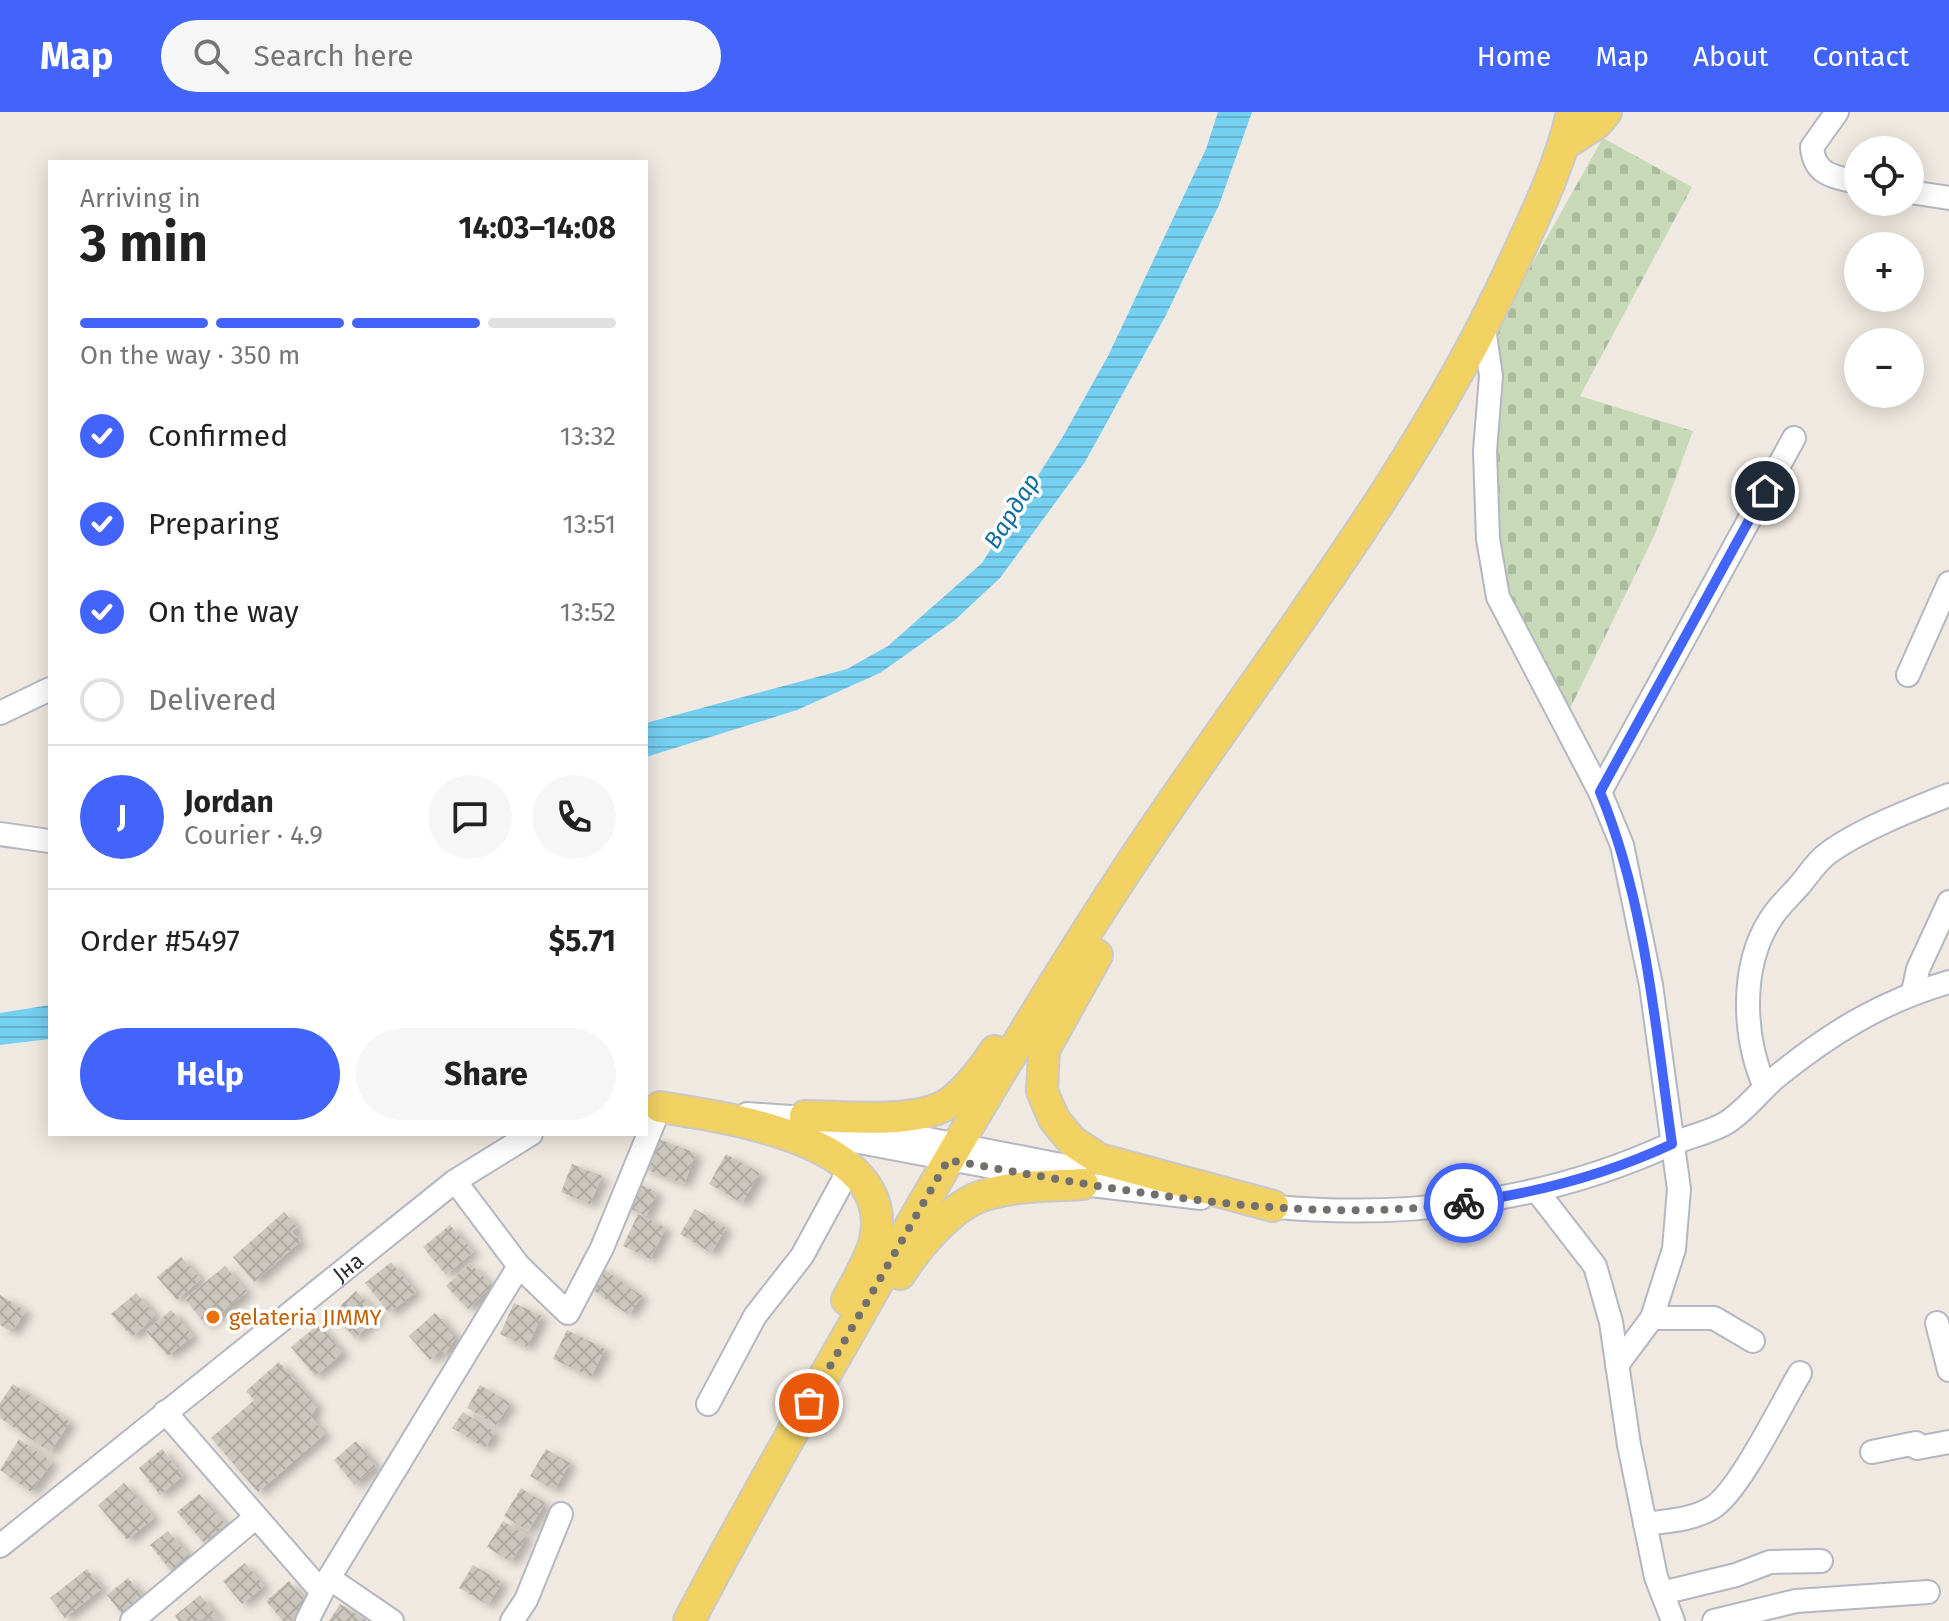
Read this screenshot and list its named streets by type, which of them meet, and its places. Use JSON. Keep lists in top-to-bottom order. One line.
{"streets":{"street":["Јна"]},"water":["Вардар"],"places":["gelateria JIMMY"],"page":{"header":"Map","search":"Search here","nav":["Home","Map","About","Contact"],"map_buttons":["+","−"],"heading":["3 min","Arriving in","14:03–14:08"],"panel":["Jordan","Courier · 4.9","Order #5497","$5.71"],"bar":"On the way · 350 m","list":[["Confirmed","13:32"],["Preparing","13:51"],["On the way","13:52"],"Delivered"],"round":"J","buttons":["Help","Share"]}}
